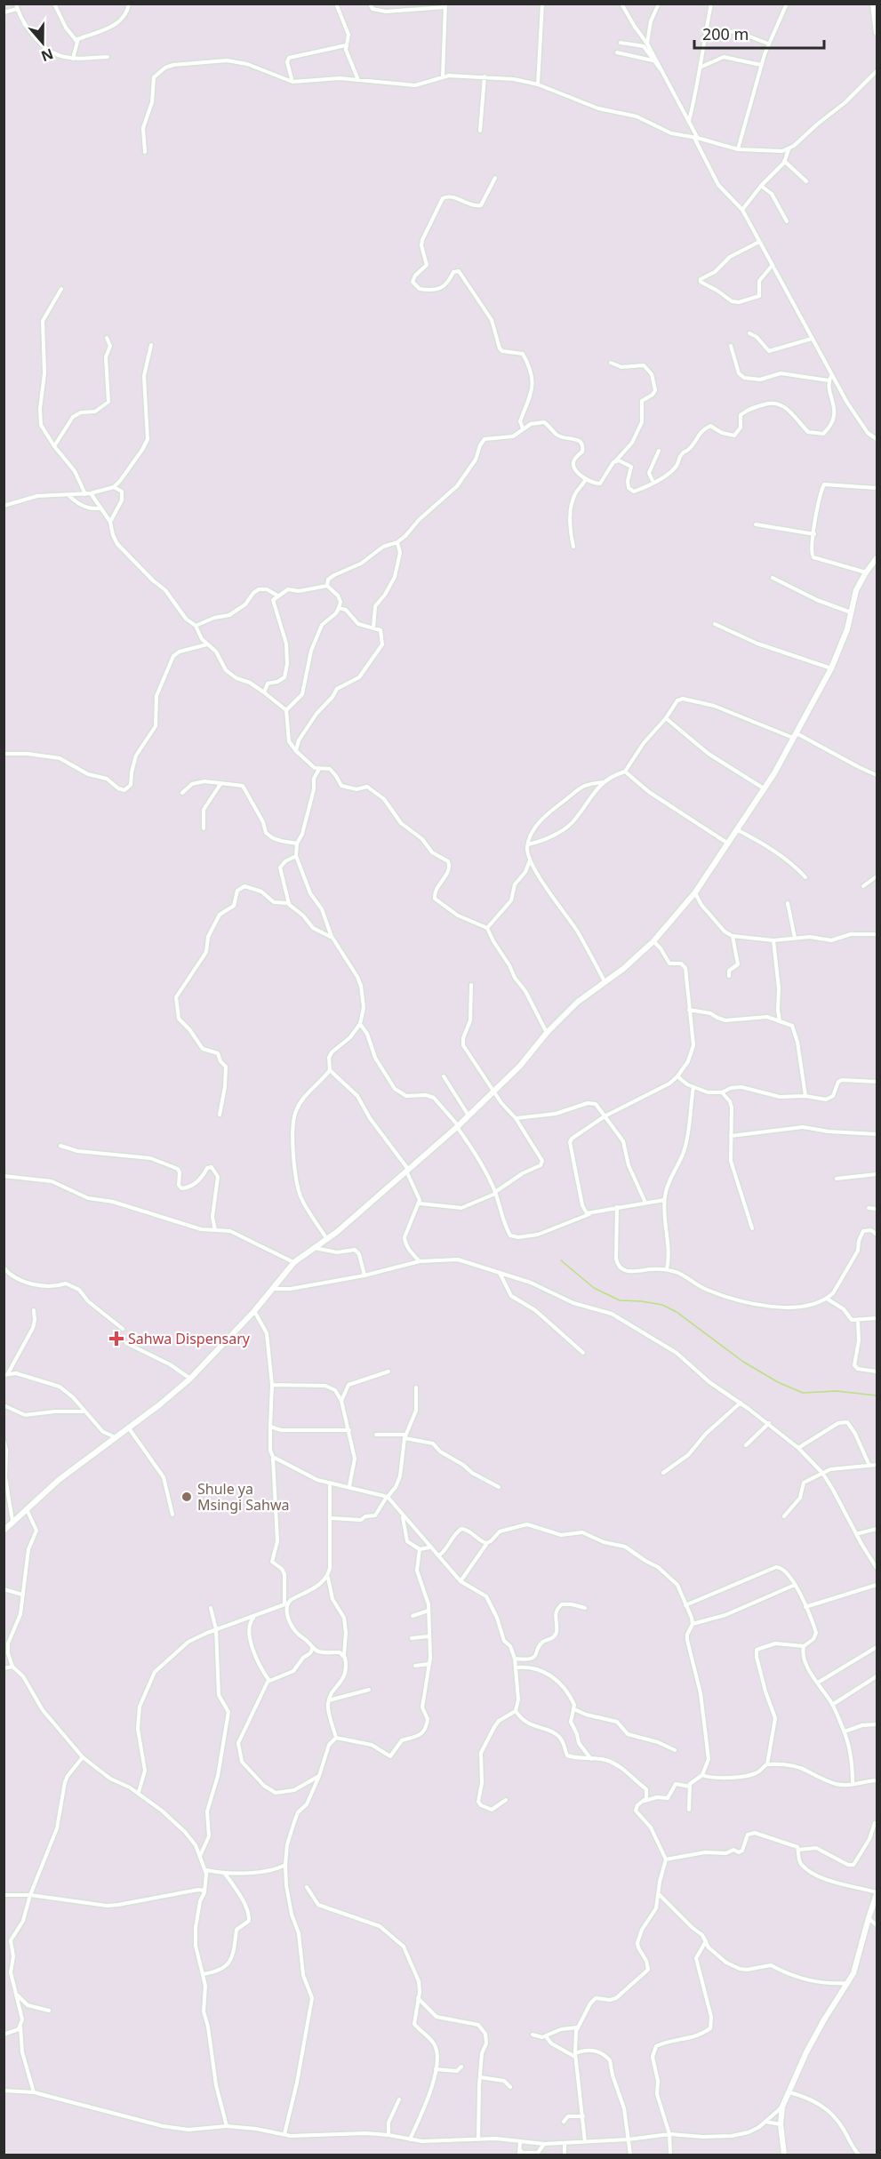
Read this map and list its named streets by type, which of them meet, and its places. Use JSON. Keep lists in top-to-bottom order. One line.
{"places":{"health":["Sahwa Dispensary"],"other":["Shule ya Msingi Sahwa"]},"scale_bar":"200 m","north":"bottom"}
